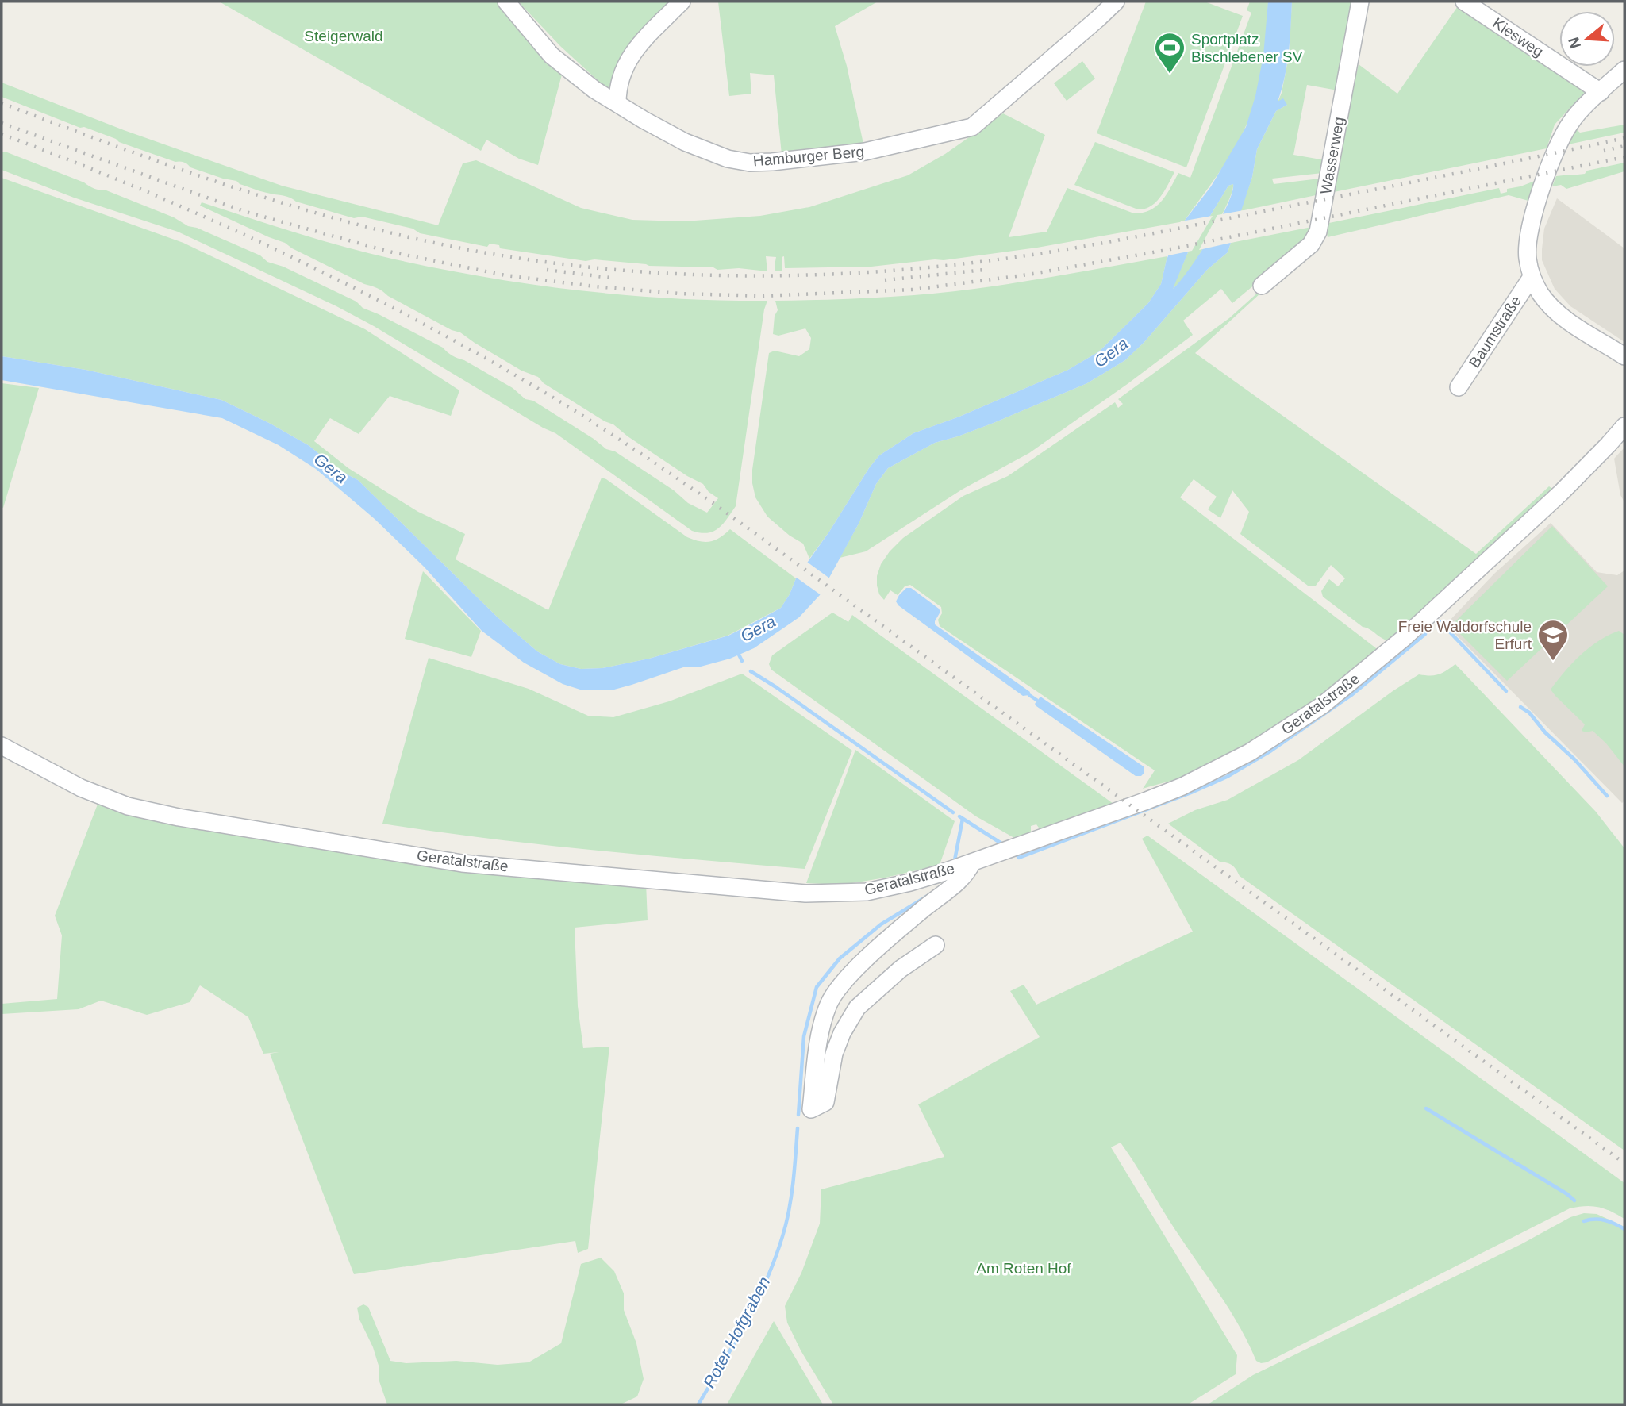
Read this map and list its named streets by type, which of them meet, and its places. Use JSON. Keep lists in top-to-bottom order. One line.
{"streets":{"street":["Kiesweg","Wasserweg","Hamburger Berg","Baumstraße","Geratalstraße"]},"water":["Gera","Roter Hofgraben"],"parks":["Steigerwald","Am Roten Hof"],"places":{"sports":["Sportplatz Bischlebener SV"],"school or university":["Freie Waldorfschule Erfurt"]},"north":"left"}
